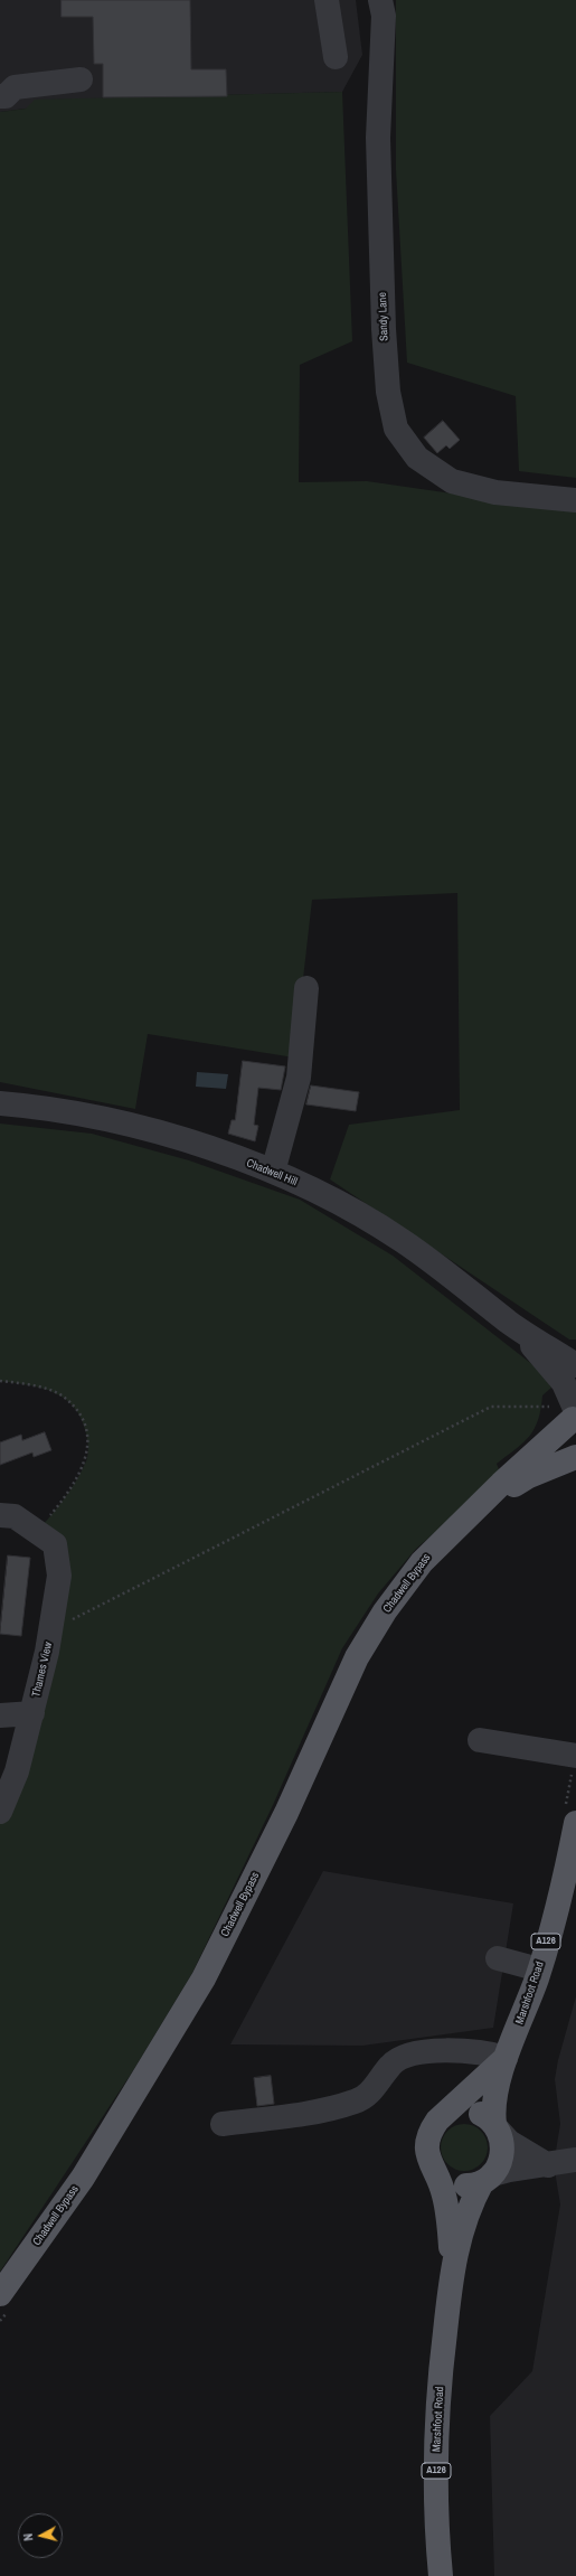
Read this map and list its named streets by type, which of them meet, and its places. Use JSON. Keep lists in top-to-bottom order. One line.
{"streets":{"main road":["Chadwell Bypass","A126","Marshfoot Road"],"street":["Sandy Lane","Chadwell Hill","Thames View"]},"crossings":[["Chadwell Hill","Chadwell Bypass"]],"north":"left"}
